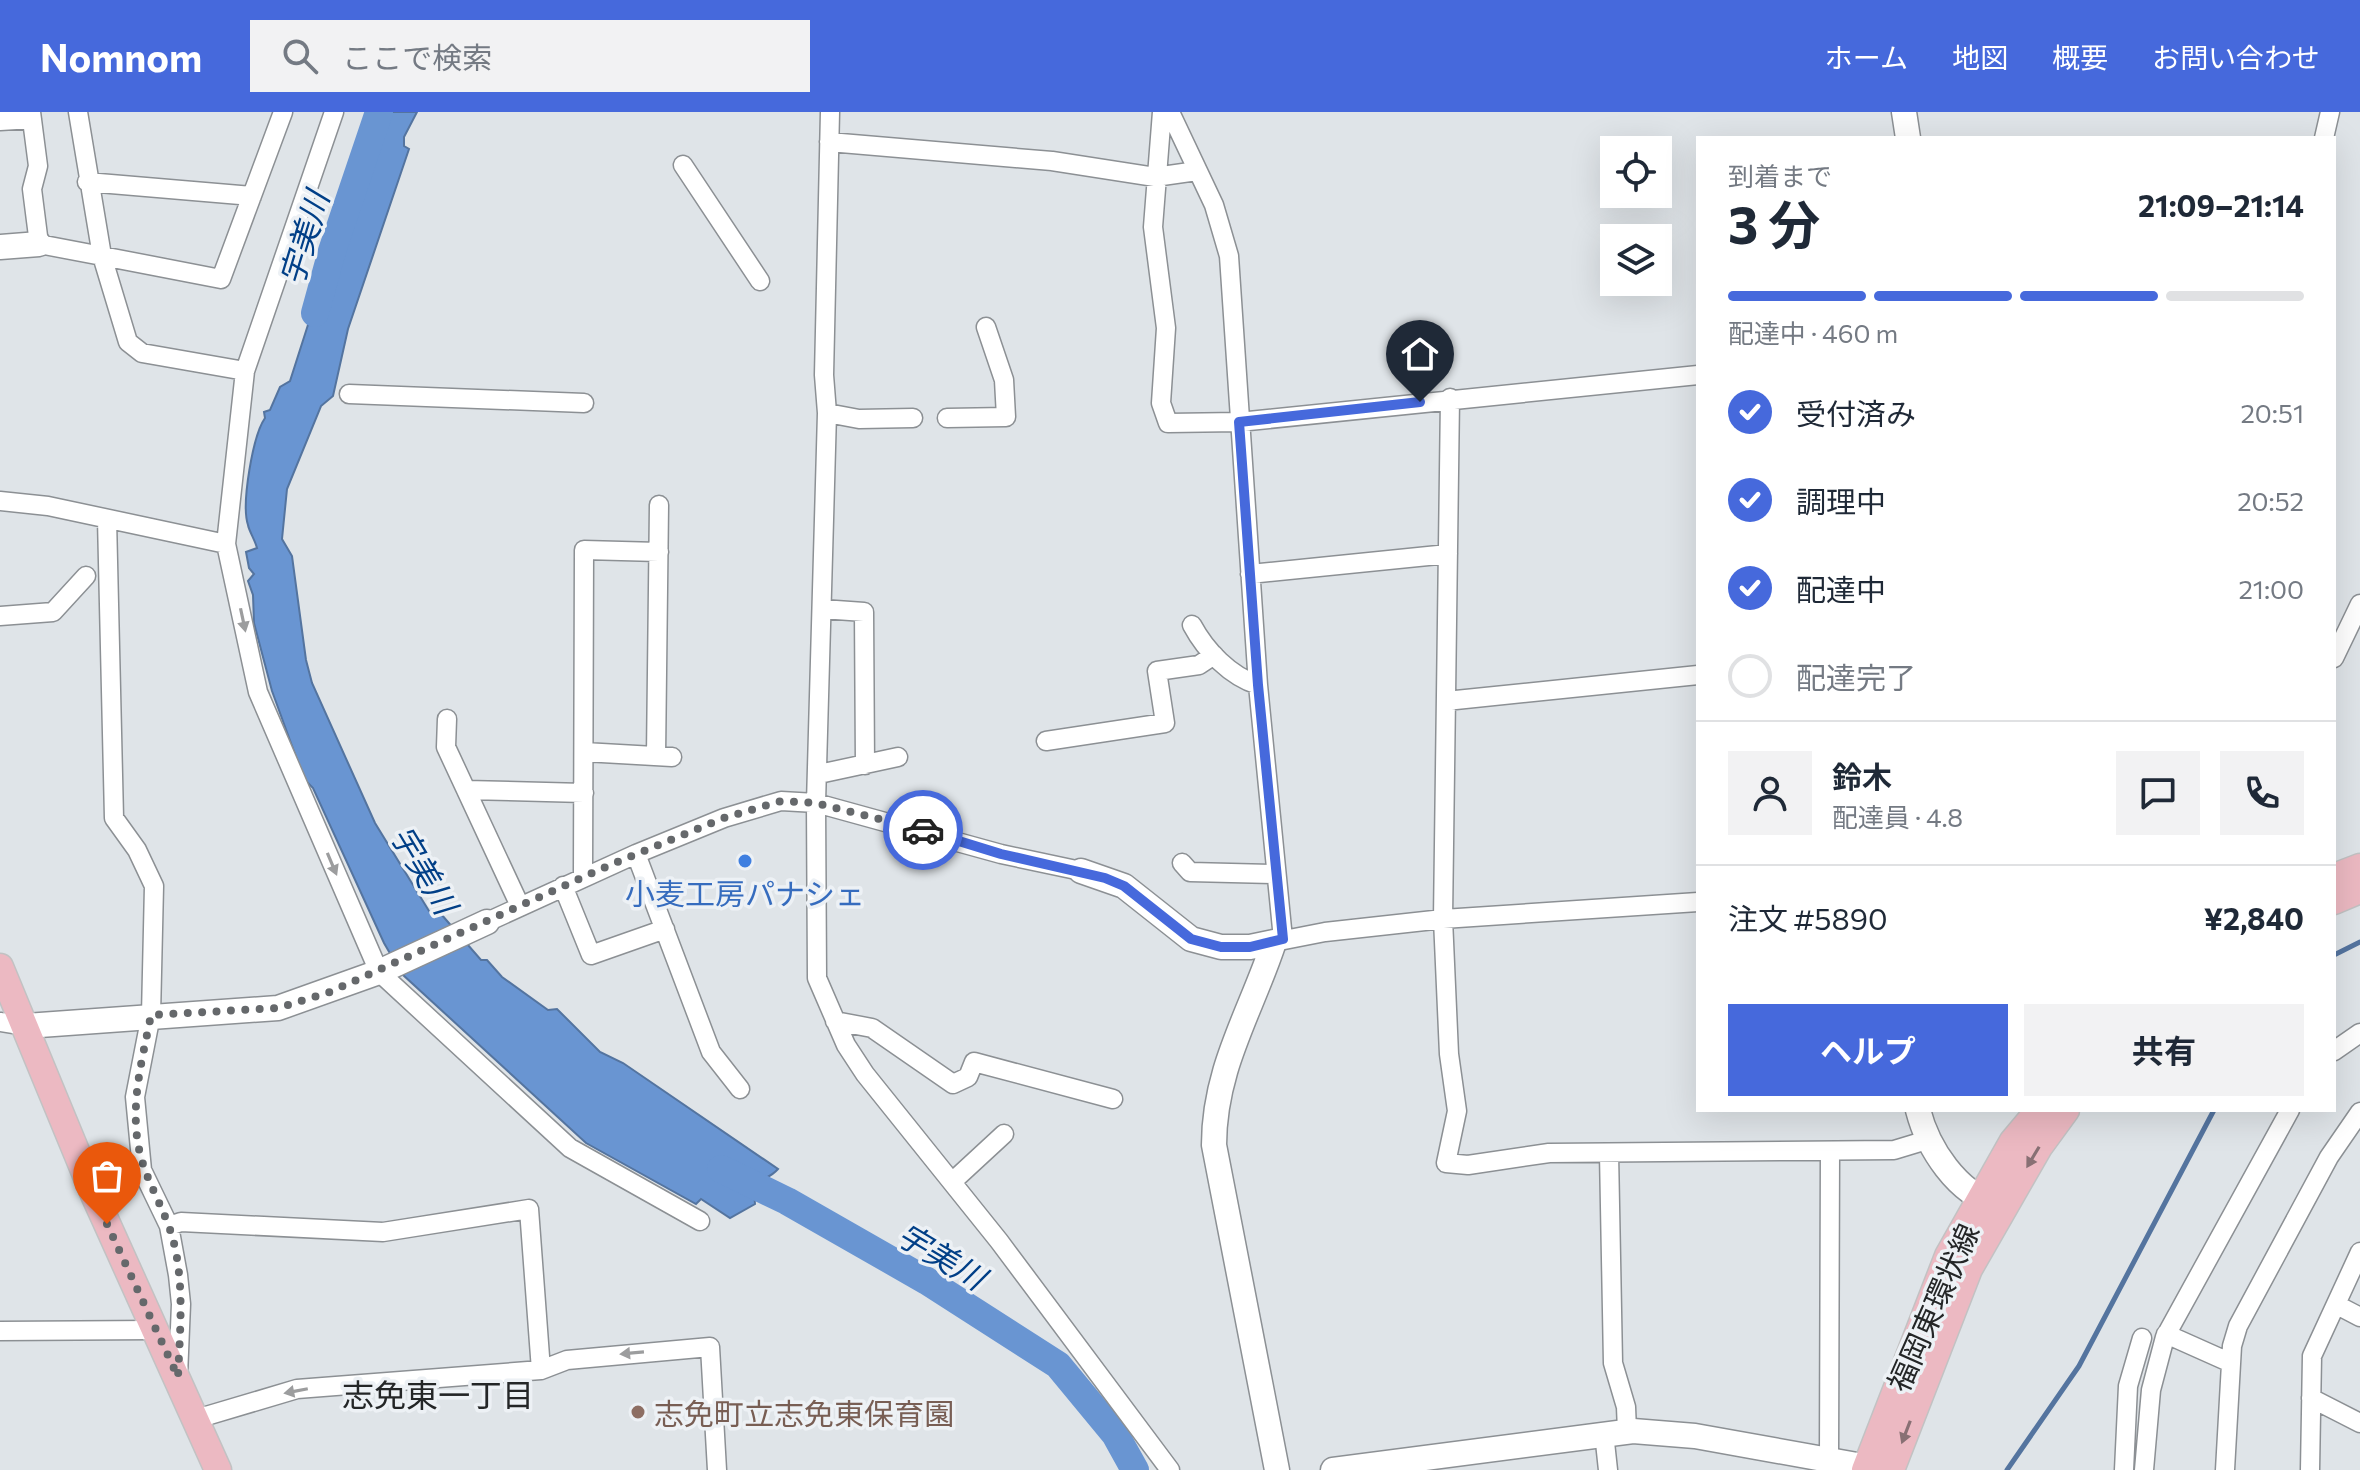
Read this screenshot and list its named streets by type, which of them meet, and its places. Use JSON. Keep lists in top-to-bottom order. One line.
{"streets":{"main road":["福岡東環状線"]},"districts":["志免東一丁目"],"water":["宇美川"],"places":["小麦工房パナシェ","志免町立志免東保育園"],"page":{"header":"Nomnom","search":"ここで検索","nav":["ホーム","地図","概要","お問い合わせ"],"heading":["3 分","到着まで","21:09–21:14"],"panel":["鈴木","配達員 · 4.8","注文 #5890","¥2,840"],"bar":"配達中 · 460 m","list":[["受付済み","20:51"],["調理中","20:52"],["配達中","21:00"],"配達完了"],"buttons":["ヘルプ","共有"]}}
